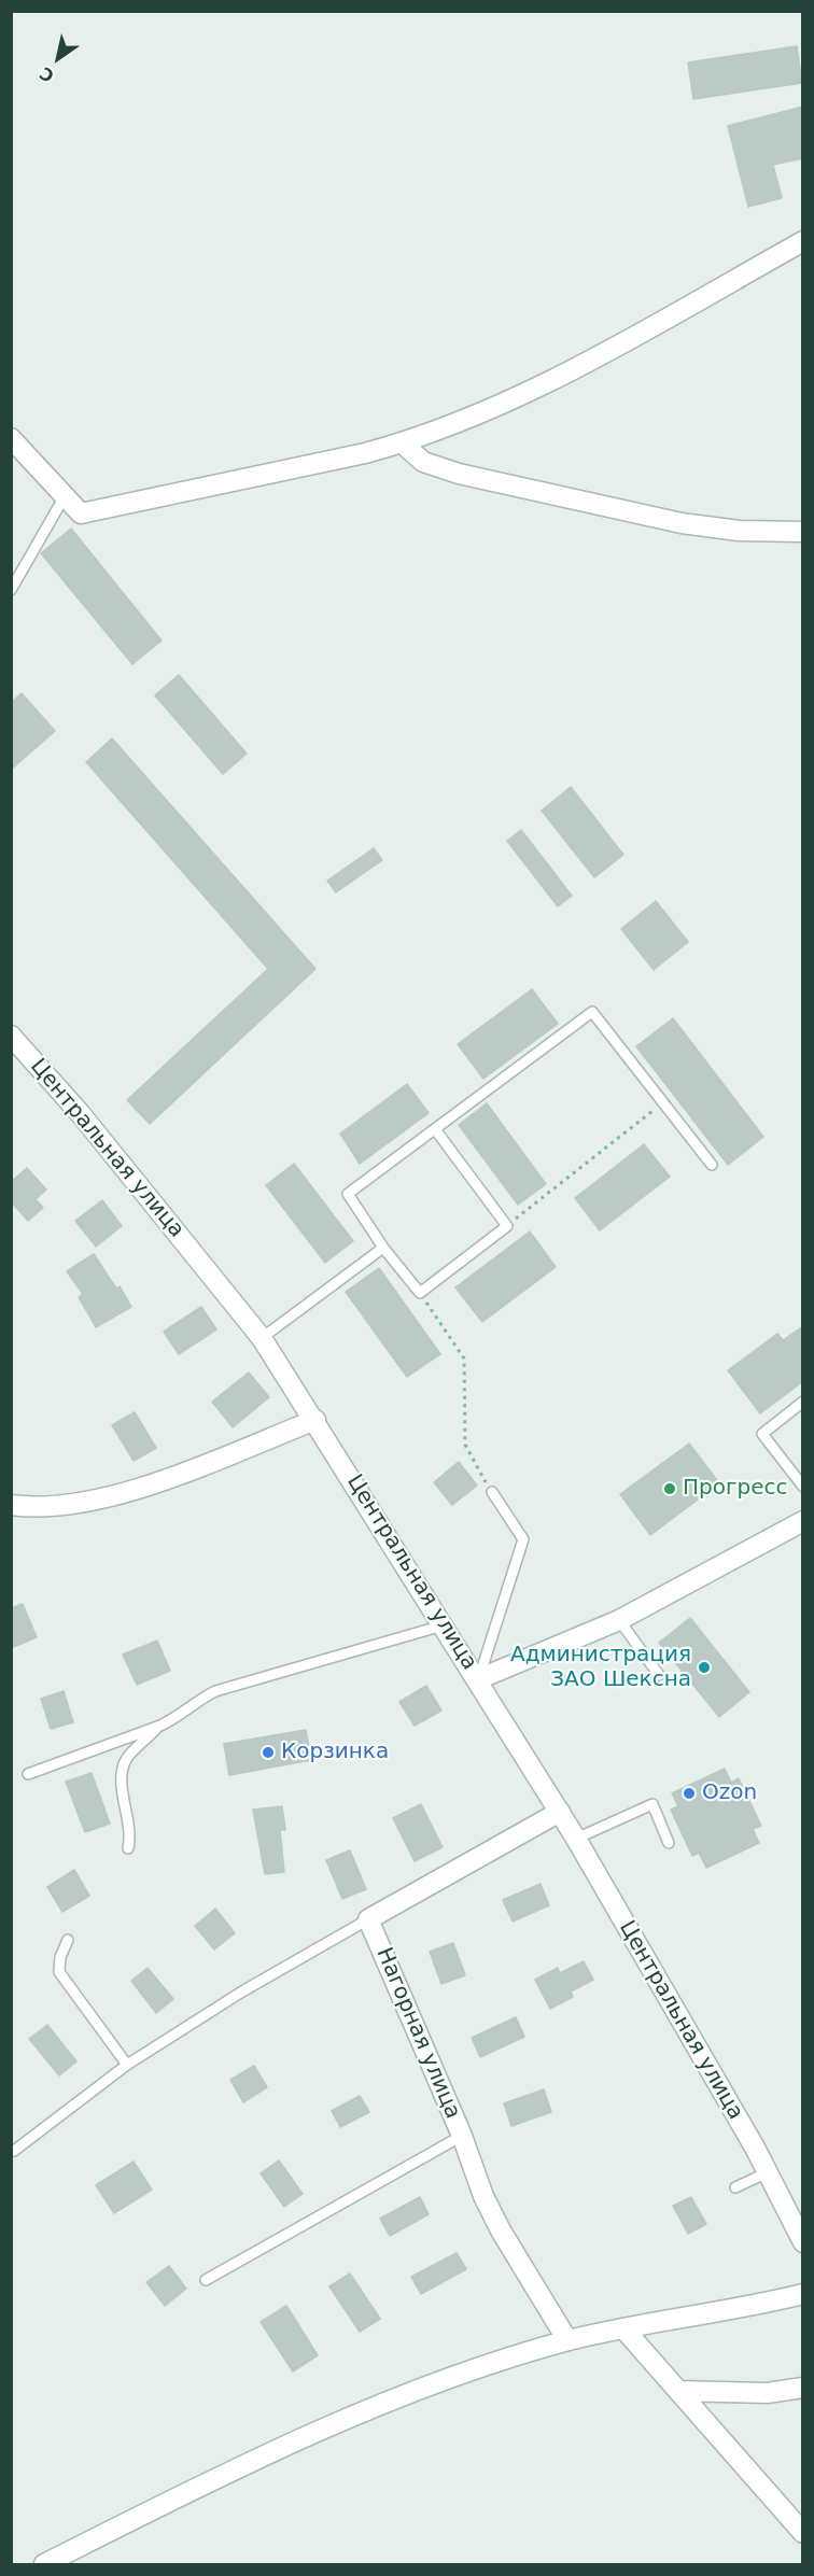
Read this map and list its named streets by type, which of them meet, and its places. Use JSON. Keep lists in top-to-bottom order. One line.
{"streets":{"street":["Центральная улица","Нагорная улица"]},"places":["Прогресс","Администрация ЗАО Шексна","Корзинка","Ozon"],"north":"bottom left"}
